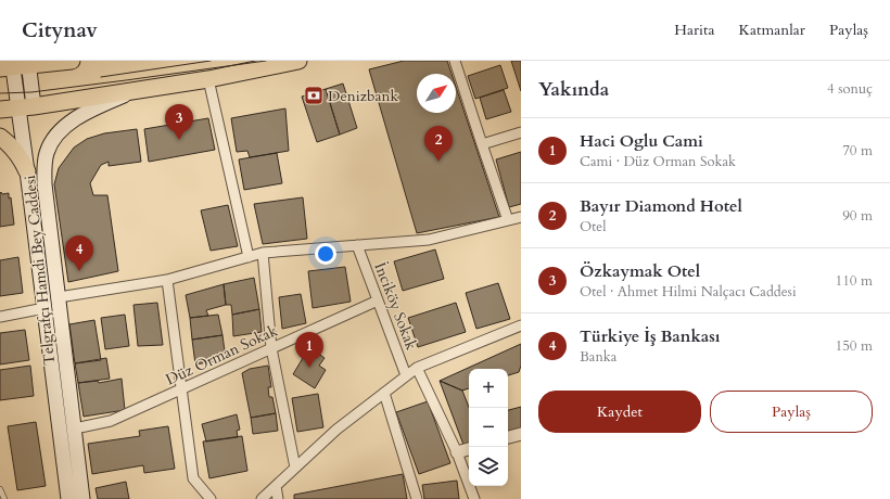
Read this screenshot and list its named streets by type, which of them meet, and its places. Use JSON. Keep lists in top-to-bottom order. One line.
{"streets":{"main road":["Telgrafçı Hamdi Bey Caddesi"],"street":["İnciköy Sokak","Düz Orman Sokak"]},"crossings":[["Telgrafçı Hamdi Bey Caddesi","Düz Orman Sokak"],["İnciköy Sokak","Düz Orman Sokak"]],"places":{"bank":["Denizbank"]},"north":"top right","page":{"header":"Citynav","nav":["Harita","Katmanlar","Paylaş"],"heading":["Yakında","4 sonuç"],"pins":["3","2","4","1"],"list":[{"mark":"1","name":"Haci Oglu Cami","note":"Cami · Düz Orman Sokak","value":"70 m"},{"mark":"2","name":"Bayır Diamond Hotel","note":"Otel","value":"90 m"},{"mark":"3","name":"Özkaymak Otel","note":"Otel · Ahmet Hilmi Nalçacı Caddesi","value":"110 m"},{"mark":"4","name":"Türkiye İş Bankası","note":"Banka","value":"150 m"}],"map_buttons":["+","−"],"buttons":["Kaydet","Paylaş"]}}
